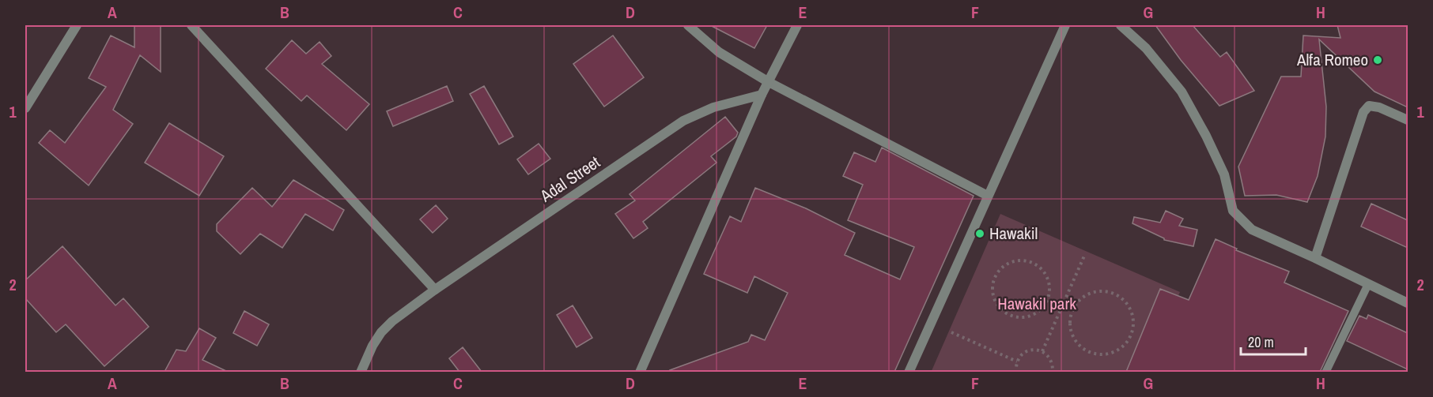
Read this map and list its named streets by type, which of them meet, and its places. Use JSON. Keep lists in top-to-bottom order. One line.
{"streets":{"street":["Adal Street"]},"parks":["Hawakil park"],"places":["Alfa Romeo","Hawakil"],"scale_bar":"20 m","grid":{"columns":["A","B","C","D","E","F","G","H"],"rows":["1","2"]}}
